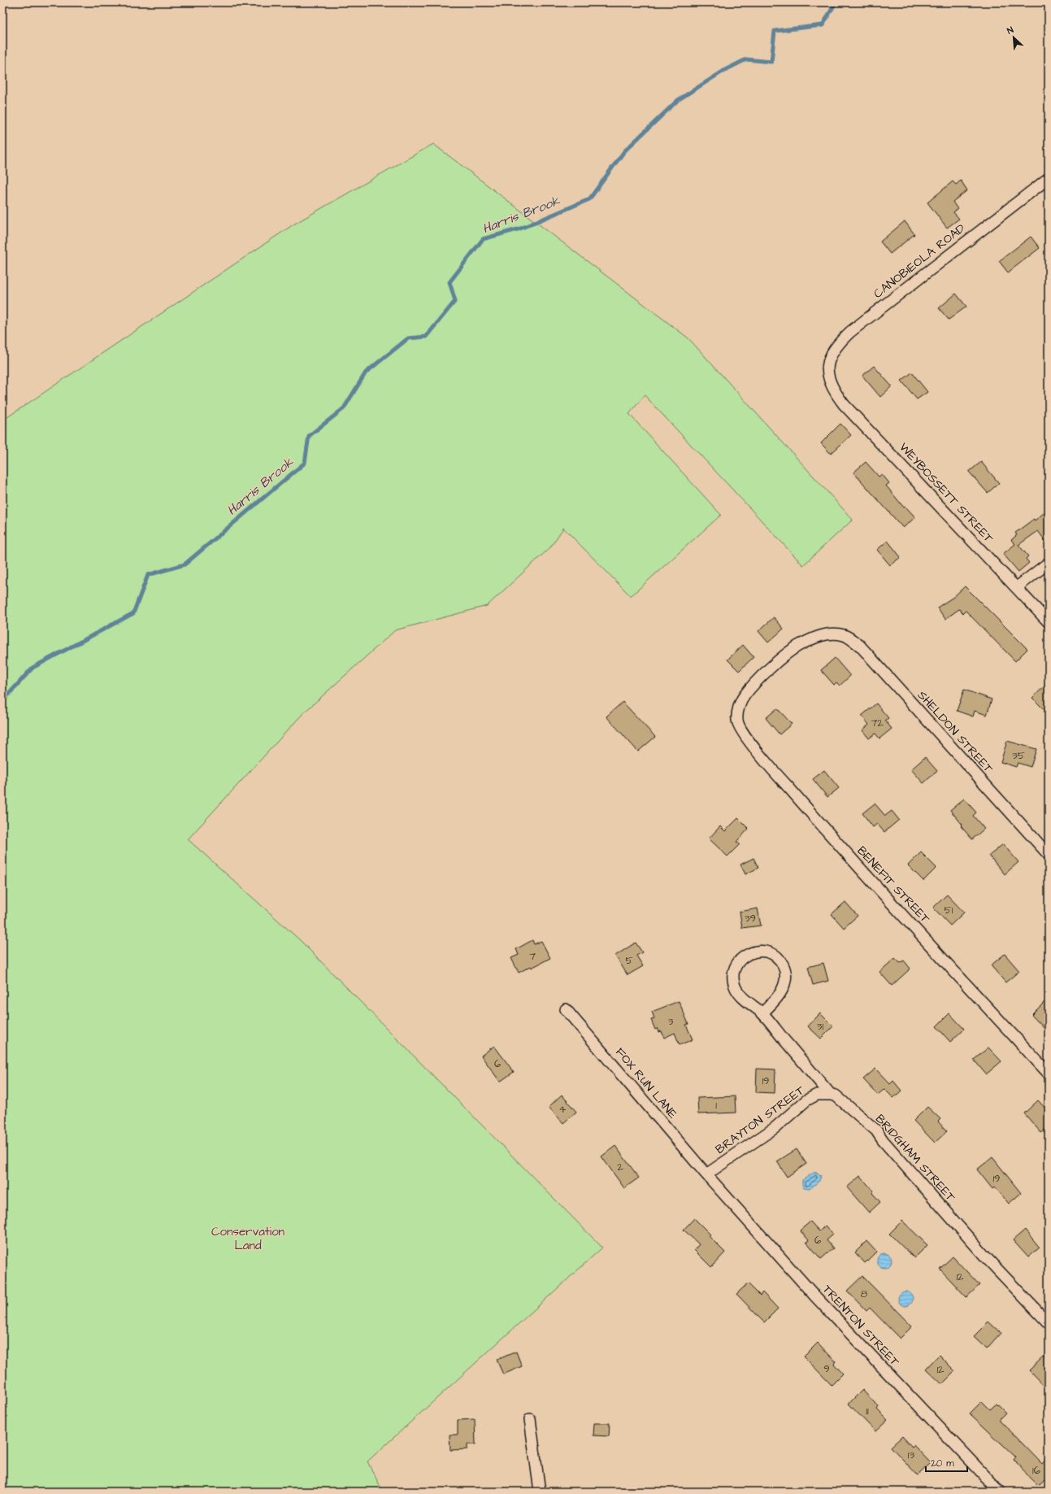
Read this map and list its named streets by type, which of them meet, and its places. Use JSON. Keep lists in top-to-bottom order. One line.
{"streets":{"street":["CANOBIEOLA ROAD","WEYBOSSETT STREET","SHELDON STREET","BENEFIT STREET","FOX RUN LANE","BRAYTON STREET","BRIDGHAM STREET","TRENTON STREET"]},"crossings":[["CANOBIEOLA ROAD","WEYBOSSETT STREET"],["SHELDON STREET","BENEFIT STREET"],["FOX RUN LANE","BRAYTON STREET"],["FOX RUN LANE","TRENTON STREET"],["BRAYTON STREET","BRIDGHAM STREET"],["BRAYTON STREET","TRENTON STREET"]],"water":["Harris Brook"],"parks":["Conservation Land"],"house_numbers":["72","35","51","39","7","5","3","31","6","19","1","4","2","19","6","12","8","9","12","11","13","16"],"scale_bar":"20 m","north":"top left"}
